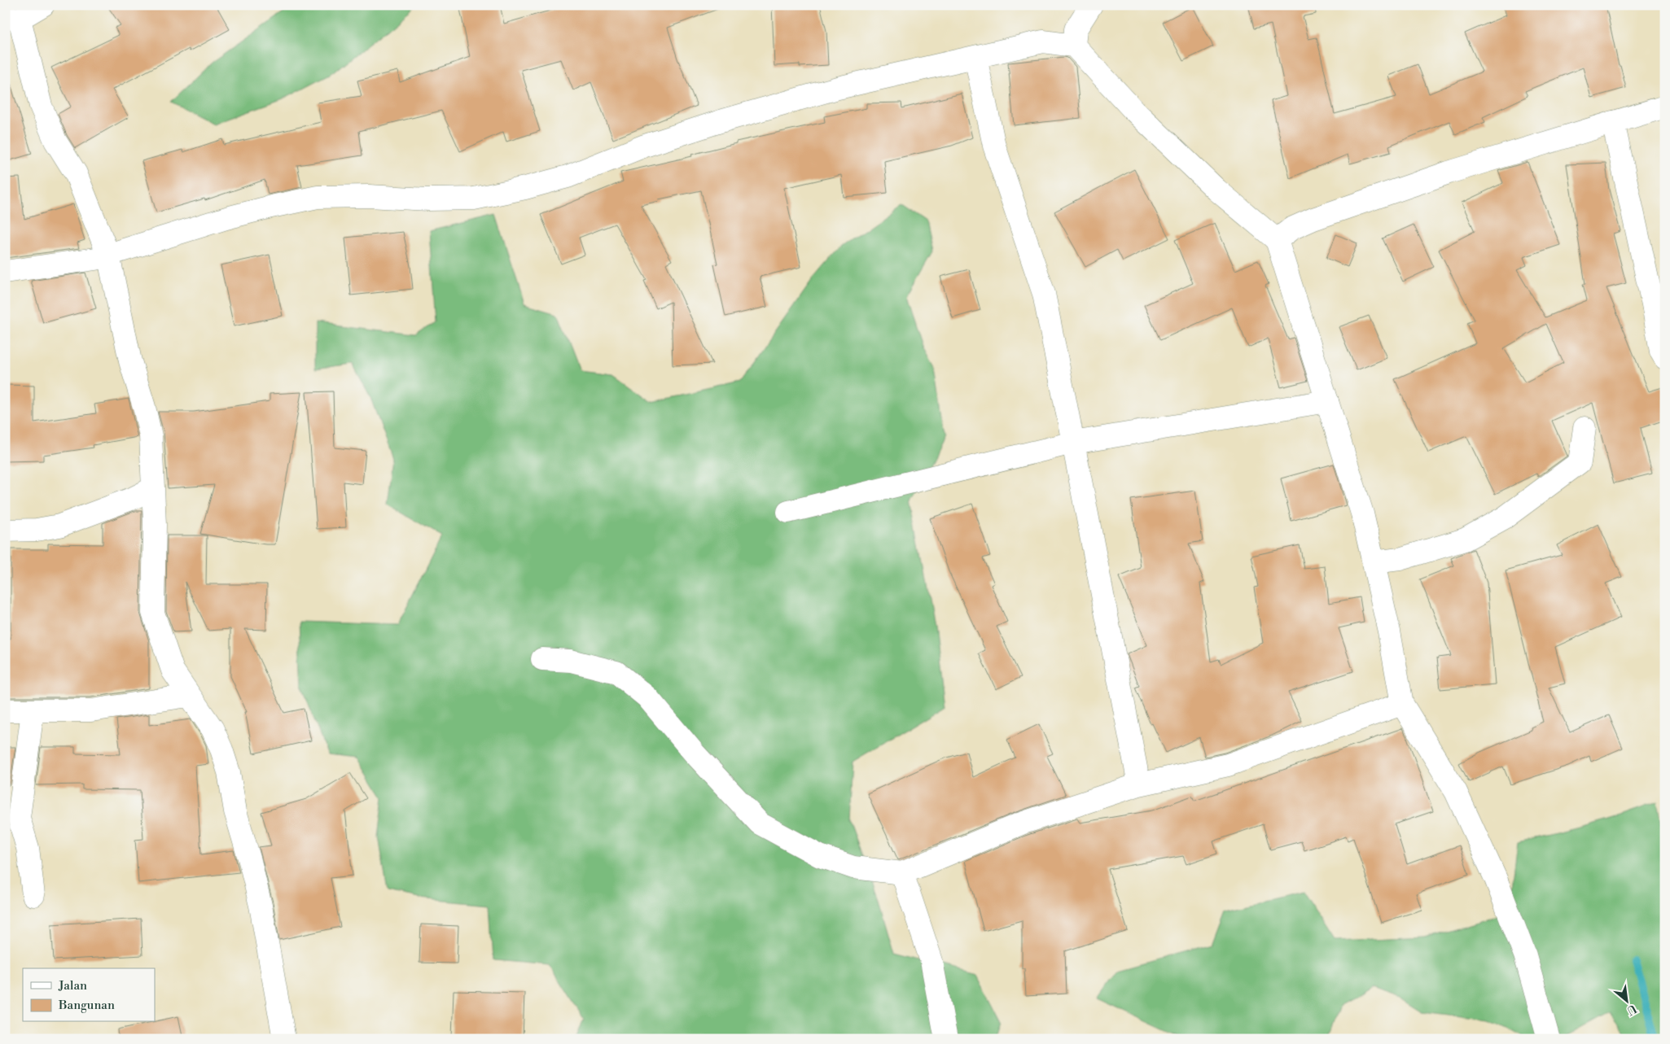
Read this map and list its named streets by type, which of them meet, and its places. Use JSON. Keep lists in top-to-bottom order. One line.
{"legend":["Jalan","Bangunan"],"north":"bottom right"}
